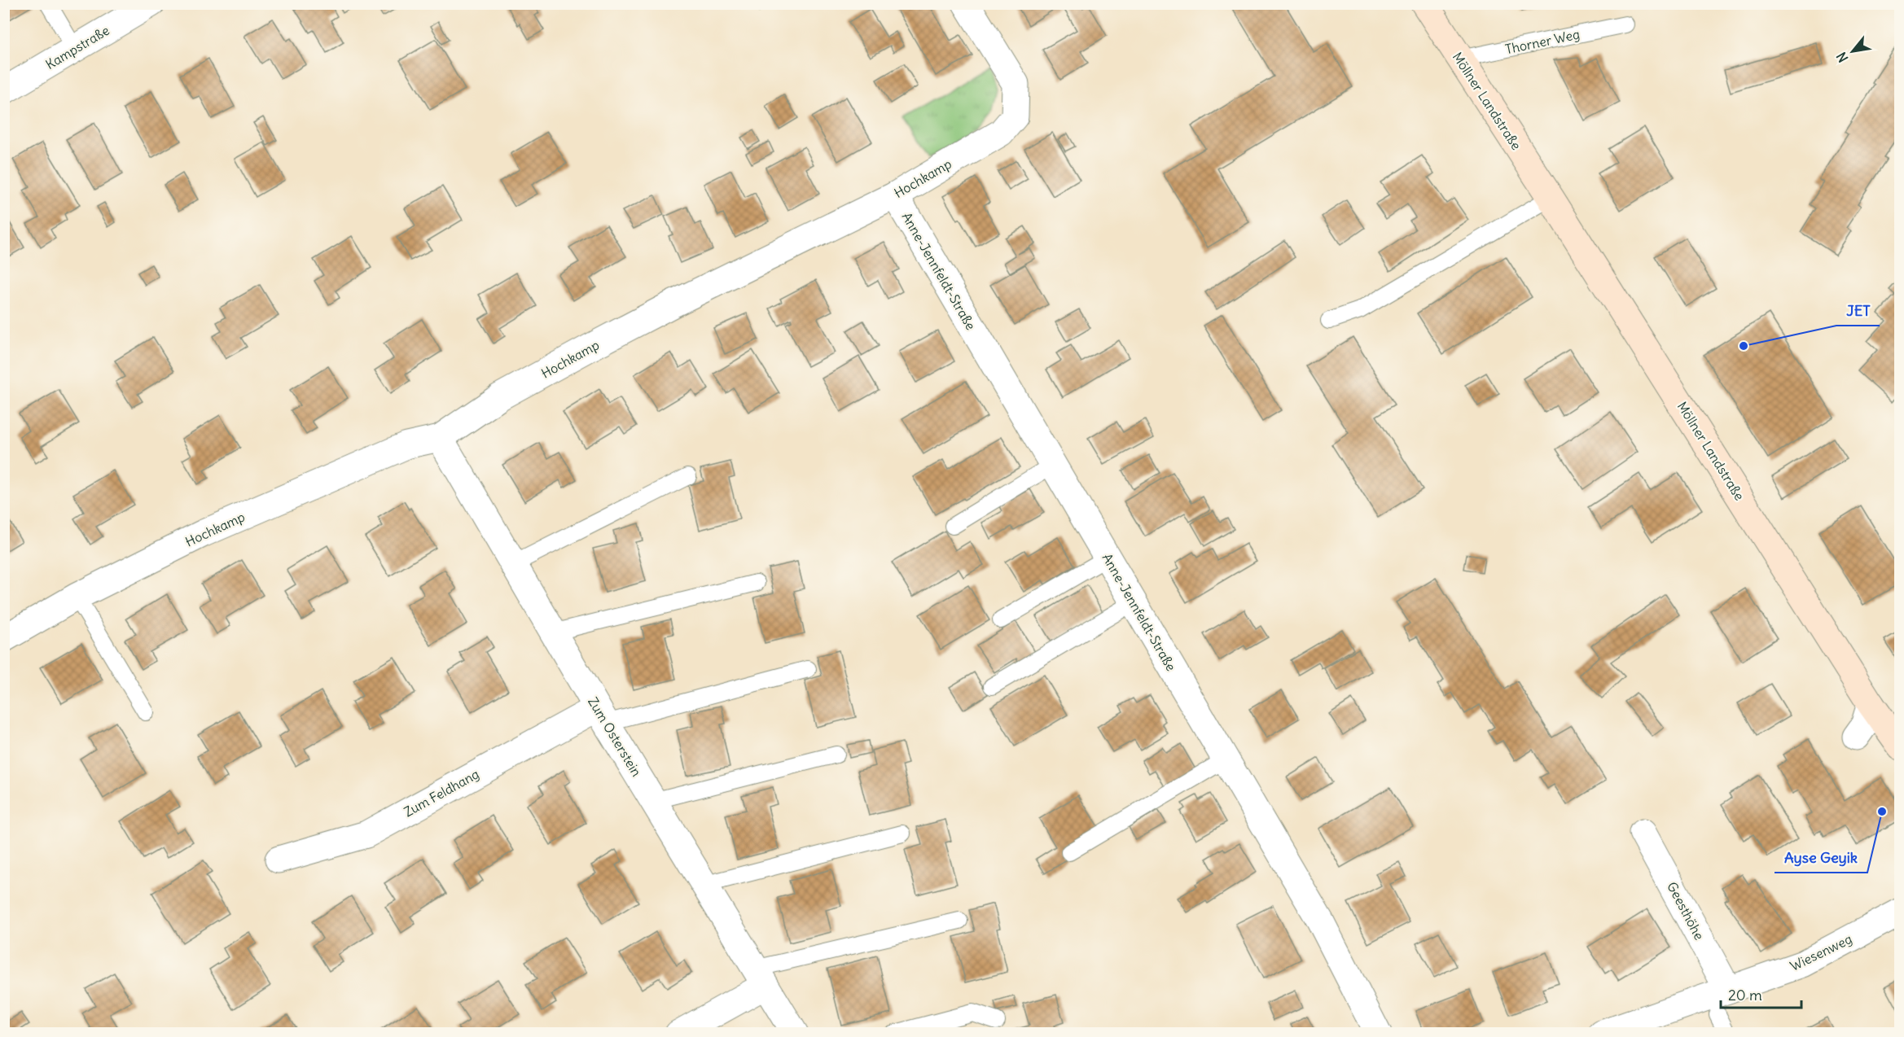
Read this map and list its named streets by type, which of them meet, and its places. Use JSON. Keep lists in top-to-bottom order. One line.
{"streets":{"main road":["Möllner Landstraße"],"street":["Kampstraße","Hochkamp","Anne-Jennfeldt-Straße","Zum Osterstein","Zum Feldhang","Geesthöhe","Wiesenweg"],"lane":["Thorner Weg"]},"crossings":[["Thorner Weg","Möllner Landstraße"],["Hochkamp","Anne-Jennfeldt-Straße"],["Hochkamp","Zum Osterstein"],["Zum Osterstein","Zum Feldhang"],["Geesthöhe","Wiesenweg"]],"places":["JET","Ayse Geyik"],"scale_bar":"20 m","north":"bottom left"}
